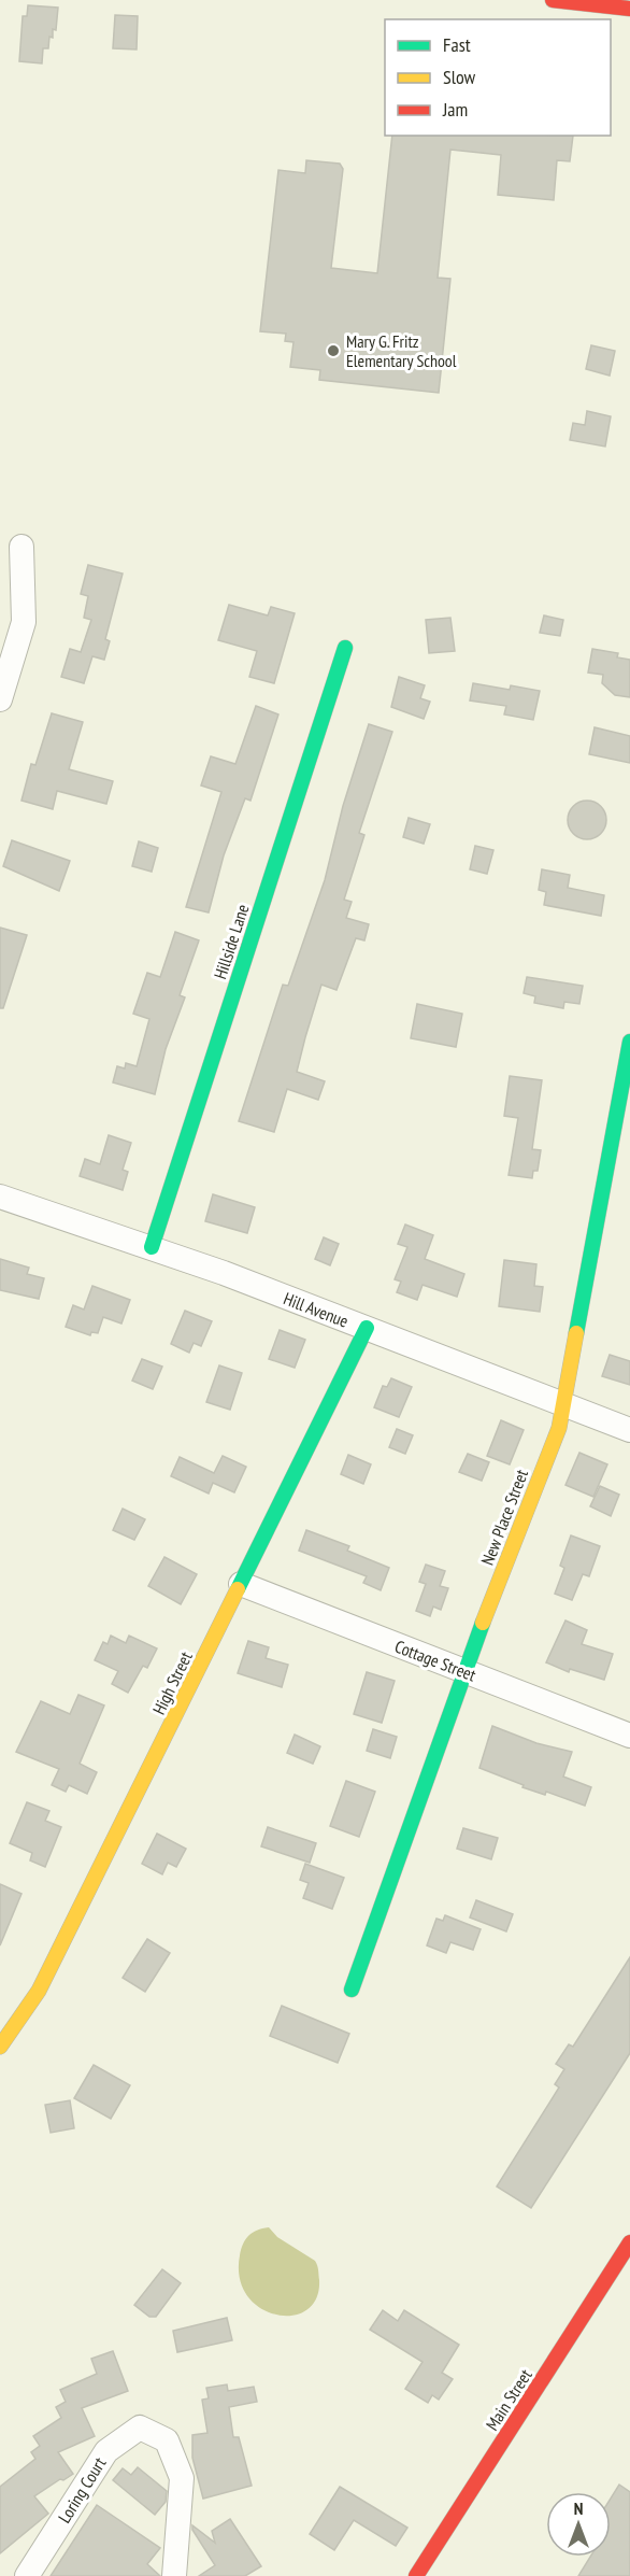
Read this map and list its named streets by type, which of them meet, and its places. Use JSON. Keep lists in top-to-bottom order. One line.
{"streets":{"street":["Hillside Lane","Hill Avenue","New Place Street","Cottage Street","High Street","Main Street","Loring Court"]},"crossings":[["Hillside Lane","Hill Avenue"],["Hill Avenue","New Place Street"],["Hill Avenue","High Street"],["New Place Street","Cottage Street"],["Cottage Street","High Street"]],"places":["Mary G. Fritz Elementary School"],"legend":["Fast","Slow","Jam"],"north":"top"}
